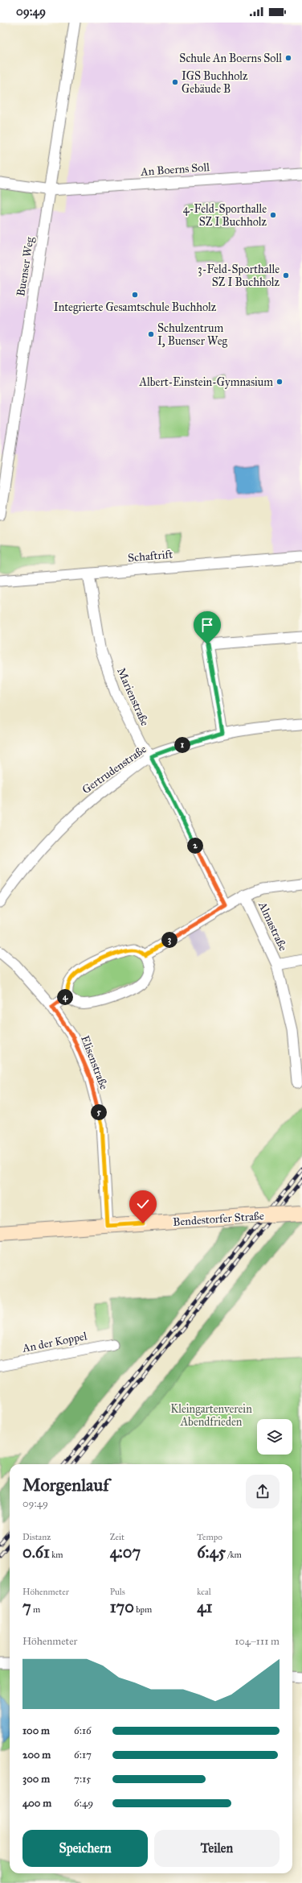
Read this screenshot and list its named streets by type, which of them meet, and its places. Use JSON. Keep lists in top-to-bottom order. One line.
{"streets":{"street":["An Boerns Soll","Buenser Weg","Schaftrift","Marienstraße","Gertrudenstraße","Almastraße","Elisenstraße","Bendestorfer Straße","An der Koppel"]},"crossings":[["An Boerns Soll","Buenser Weg"],["Schaftrift","Marienstraße"],["Marienstraße","Gertrudenstraße"],["Elisenstraße","Bendestorfer Straße"]],"parks":["Kleingartenverein Abendfrieden"],"places":["Schule An Boerns Soll","IGS Buchholz Gebäude B","4-Feld-Sporthalle SZ I Buchholz","3-Feld-Sporthalle SZ I Buchholz","Integrierte Gesamtschule Buchholz","Schulzentrum I, Buenser Weg","Albert-Einstein-Gymnasium"],"page":{"status":"09:49","pins":["1","2","3","4","5"],"heading":["Morgenlauf","09:49"],"stats":[["Distanz","0.61 km"],["Zeit","4:07"],["Tempo","6:45 /km"],["Höhenmeter","7 m"],["Puls","170 bpm"],["kcal","41"]],"chart":["Höhenmeter","104–111 m"],"list":[{"name":"100 m","note":"6:16"},{"name":"200 m","note":"6:17"},{"name":"300 m","note":"7:15"},{"name":"400 m","note":"6:49"}],"buttons":["Speichern","Teilen"]}}
